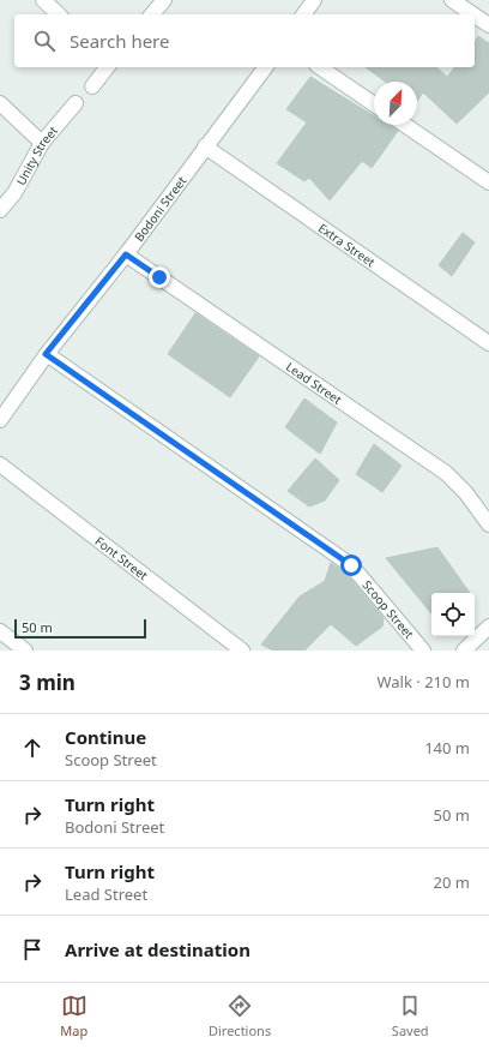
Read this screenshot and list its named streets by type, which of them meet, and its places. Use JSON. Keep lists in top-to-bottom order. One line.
{"streets":{"street":["Unity Street","Bodoni Street","Extra Street","Lead Street","Font Street","Scoop Street"]},"crossings":[["Bodoni Street","Extra Street"],["Bodoni Street","Lead Street"],["Bodoni Street","Scoop Street"]],"scale_bar":"50 m","north":"top right","page":{"search":"Search here","scale":"50 m","heading":["3 min","Walk · 210 m"],"list":[["Continue","Scoop Street","140 m"],["Turn right","Bodoni Street","50 m"],["Turn right","Lead Street","20 m"],"Arrive at destination"],"nav":["Map","Directions","Saved"]}}
